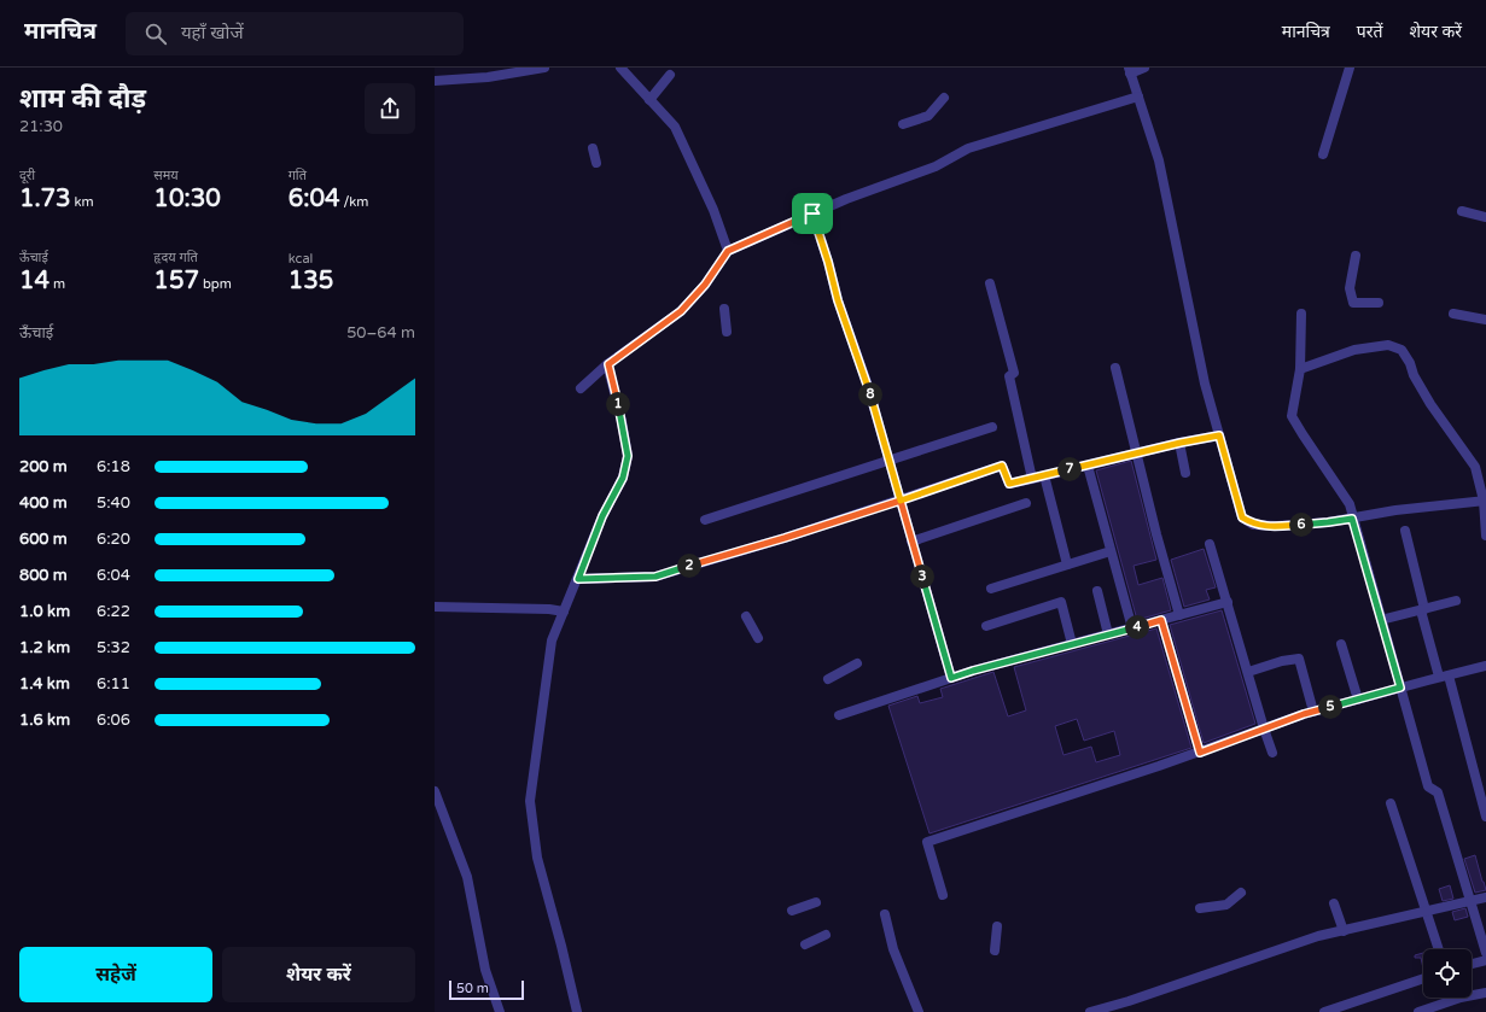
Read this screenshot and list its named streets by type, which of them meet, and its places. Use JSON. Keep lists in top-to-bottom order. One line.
{"scale_bar":"50 m","page":{"header":"मानचित्र","search":"यहाँ खोजें","nav":["मानचित्र","परतें","शेयर करें"],"heading":["शाम की दौड़","21:30"],"stats":[["दूरी","1.73 km"],["समय","10:30"],["गति","6:04 /km"],["ऊँचाई","14 m"],["हृदय गति","157 bpm"],["kcal","135"]],"chart":["ऊँचाई","50–64 m"],"pins":["8","1","7","6","2","3","4","5"],"list":[{"name":"200 m","note":"6:18"},{"name":"400 m","note":"5:40"},{"name":"600 m","note":"6:20"},{"name":"800 m","note":"6:04"},{"name":"1.0 km","note":"6:22"},{"name":"1.2 km","note":"5:32"},{"name":"1.4 km","note":"6:11"},{"name":"1.6 km","note":"6:06"}],"buttons":["सहेजें","शेयर करें"],"scale":"50 m"}}
